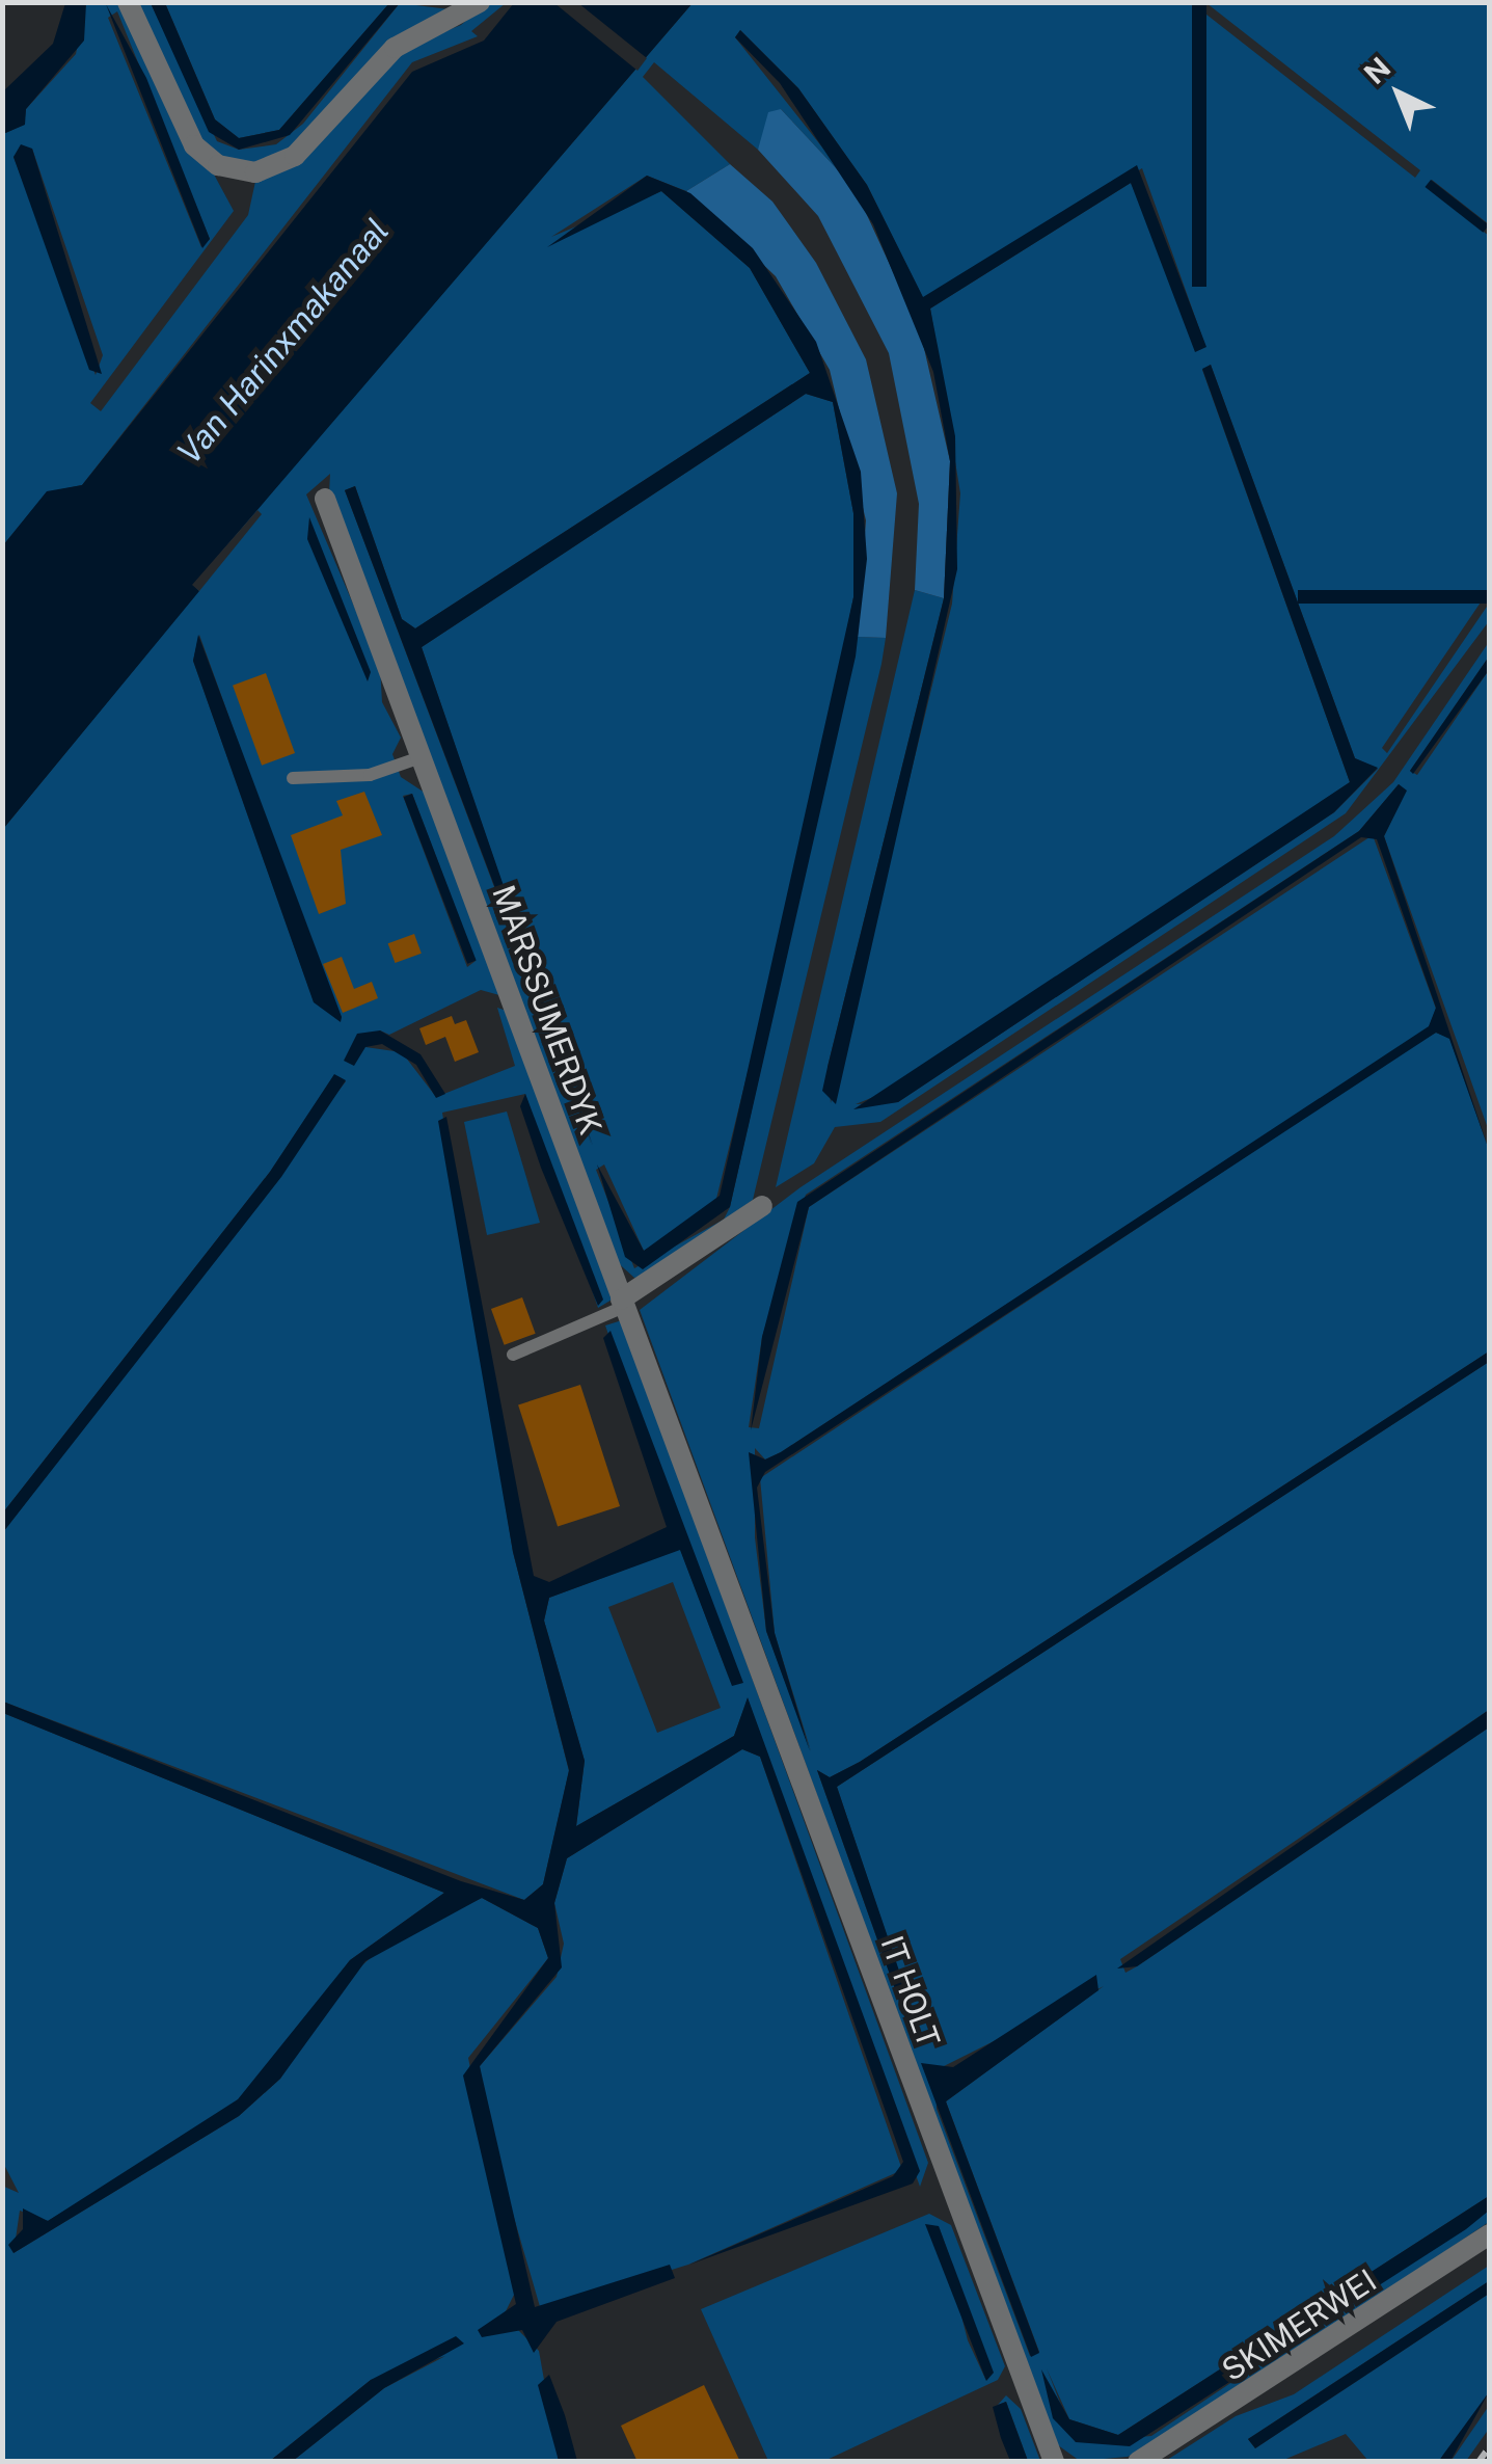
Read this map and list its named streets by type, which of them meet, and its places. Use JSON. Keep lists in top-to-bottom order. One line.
{"streets":{"street":["MARSSUMERDYK","IT HOLT","SKIMERWEI"]},"crossings":[["MARSSUMERDYK","IT HOLT"]],"water":["Van Harinxmakanaal"],"north":"top left"}
